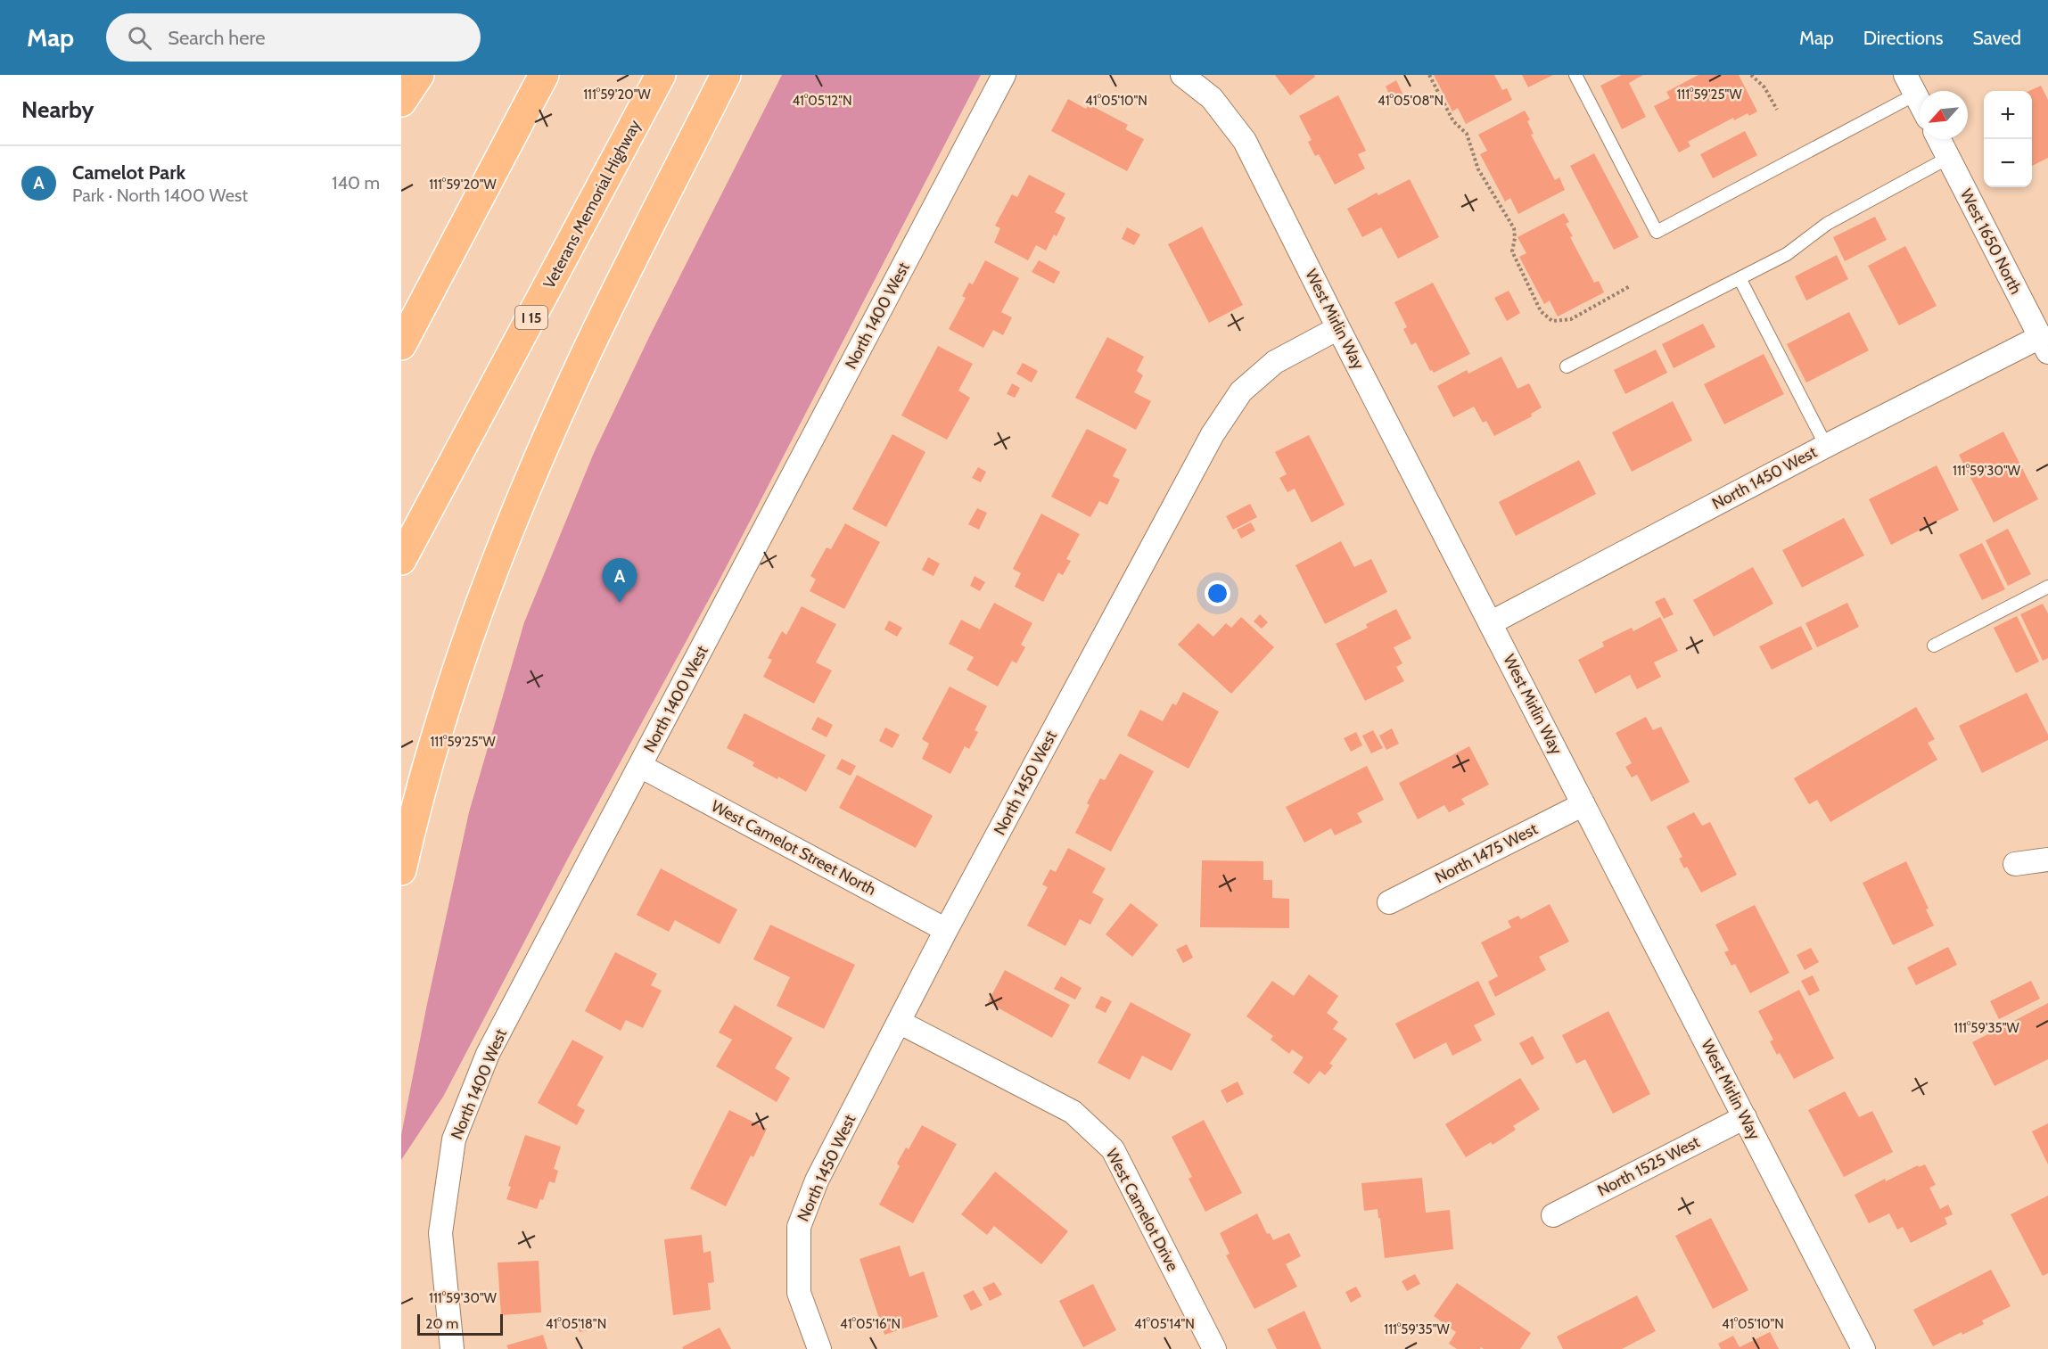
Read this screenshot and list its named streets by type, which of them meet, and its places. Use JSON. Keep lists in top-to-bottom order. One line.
{"streets":{"highway":["Veterans Memorial Highway","I 15"],"street":["West 1650 North","North 1400 West","West Mirlin Way","North 1450 West","West Camelot Street North","North 1475 West","North 1525 West","West Camelot Drive"]},"crossings":[["West 1650 North","North 1450 West"],["North 1400 West","West Camelot Street North"],["West Mirlin Way","North 1450 West"],["West Mirlin Way","North 1475 West"],["West Mirlin Way","North 1525 West"],["North 1450 West","West Camelot Street North"],["North 1450 West","West Camelot Drive"]],"scale_bar":"20 m","north":"bottom left","page":{"header":"Map","search":"Search here","nav":["Map","Directions","Saved"],"heading":"Nearby","map_buttons":["+","−"],"list":[{"mark":"A","name":"Camelot Park","note":"Park · North 1400 West","value":"140 m"}],"pins":"A","scale":"20 m"},"coordinates":["111°59'25\"W","111°59'20\"W","41°05'12\"N","41°05'10\"N","41°05'08\"N","111°59'30\"W","111°59'35\"W","41°05'18\"N","41°05'16\"N","41°05'14\"N"]}
